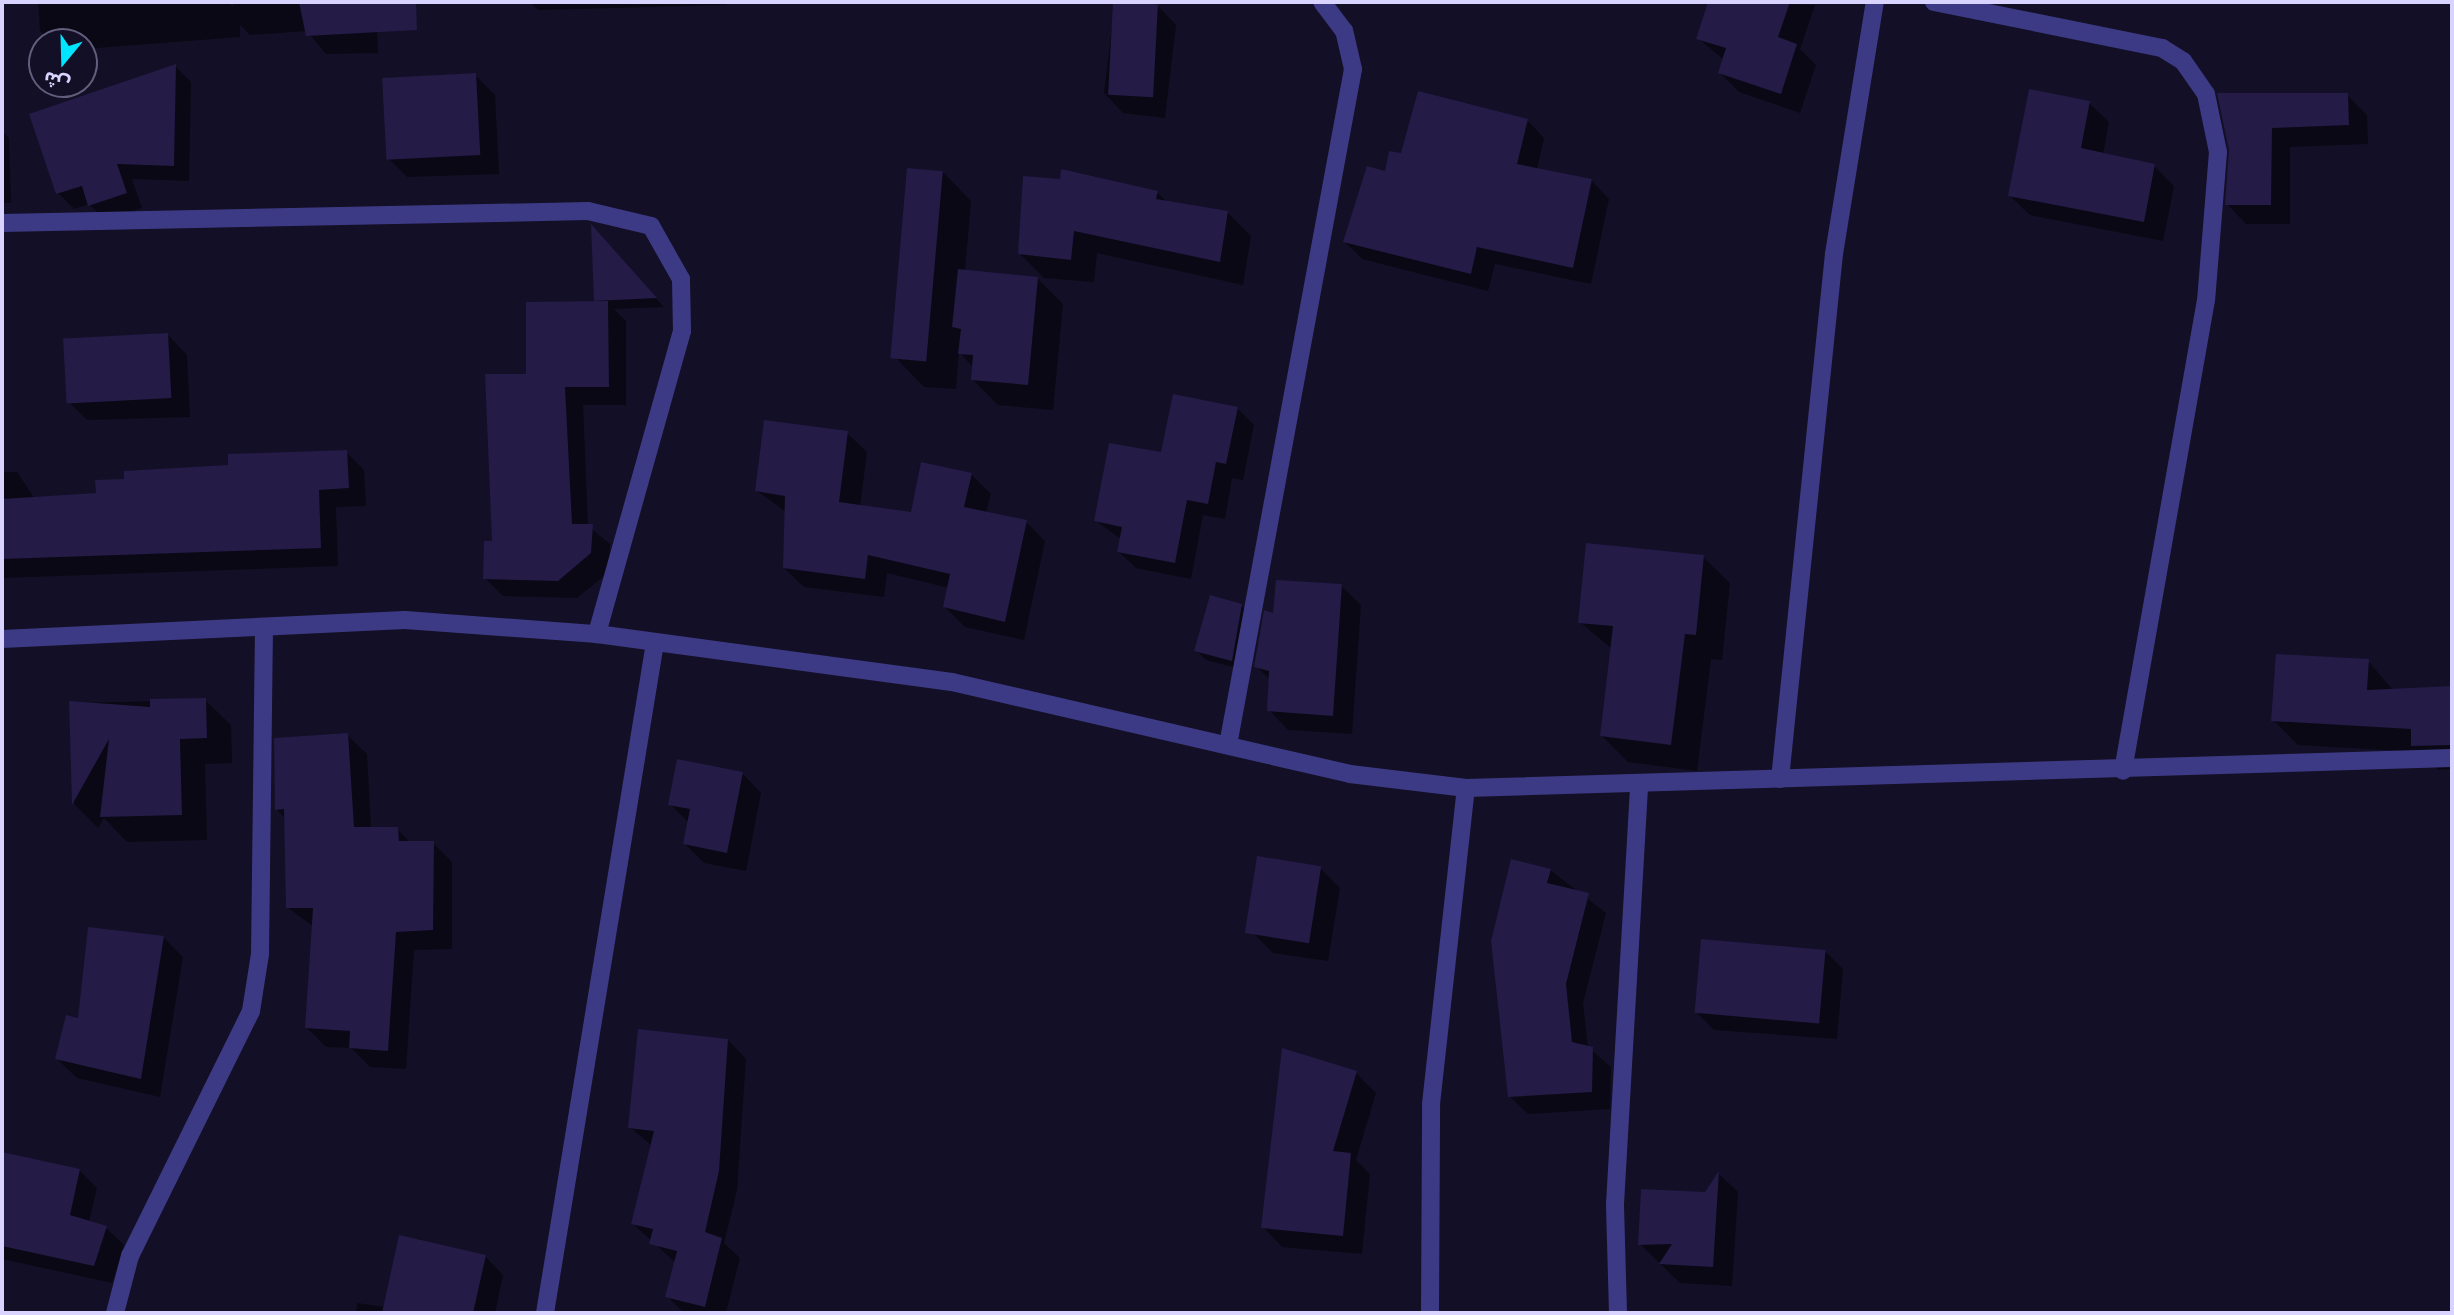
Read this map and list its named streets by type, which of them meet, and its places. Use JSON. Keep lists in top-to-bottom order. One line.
{"north":"bottom"}
